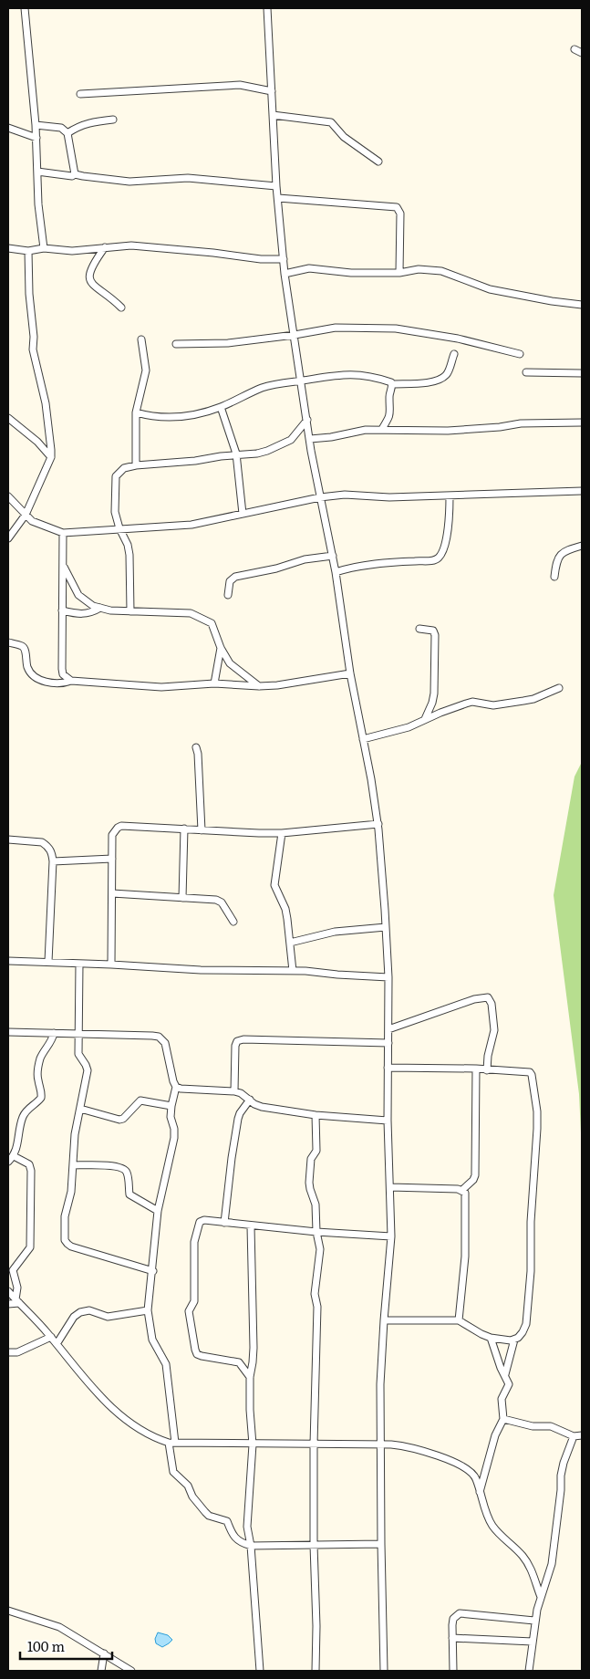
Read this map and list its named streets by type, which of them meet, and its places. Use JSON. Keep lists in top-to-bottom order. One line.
{"scale_bar":"100 m"}
